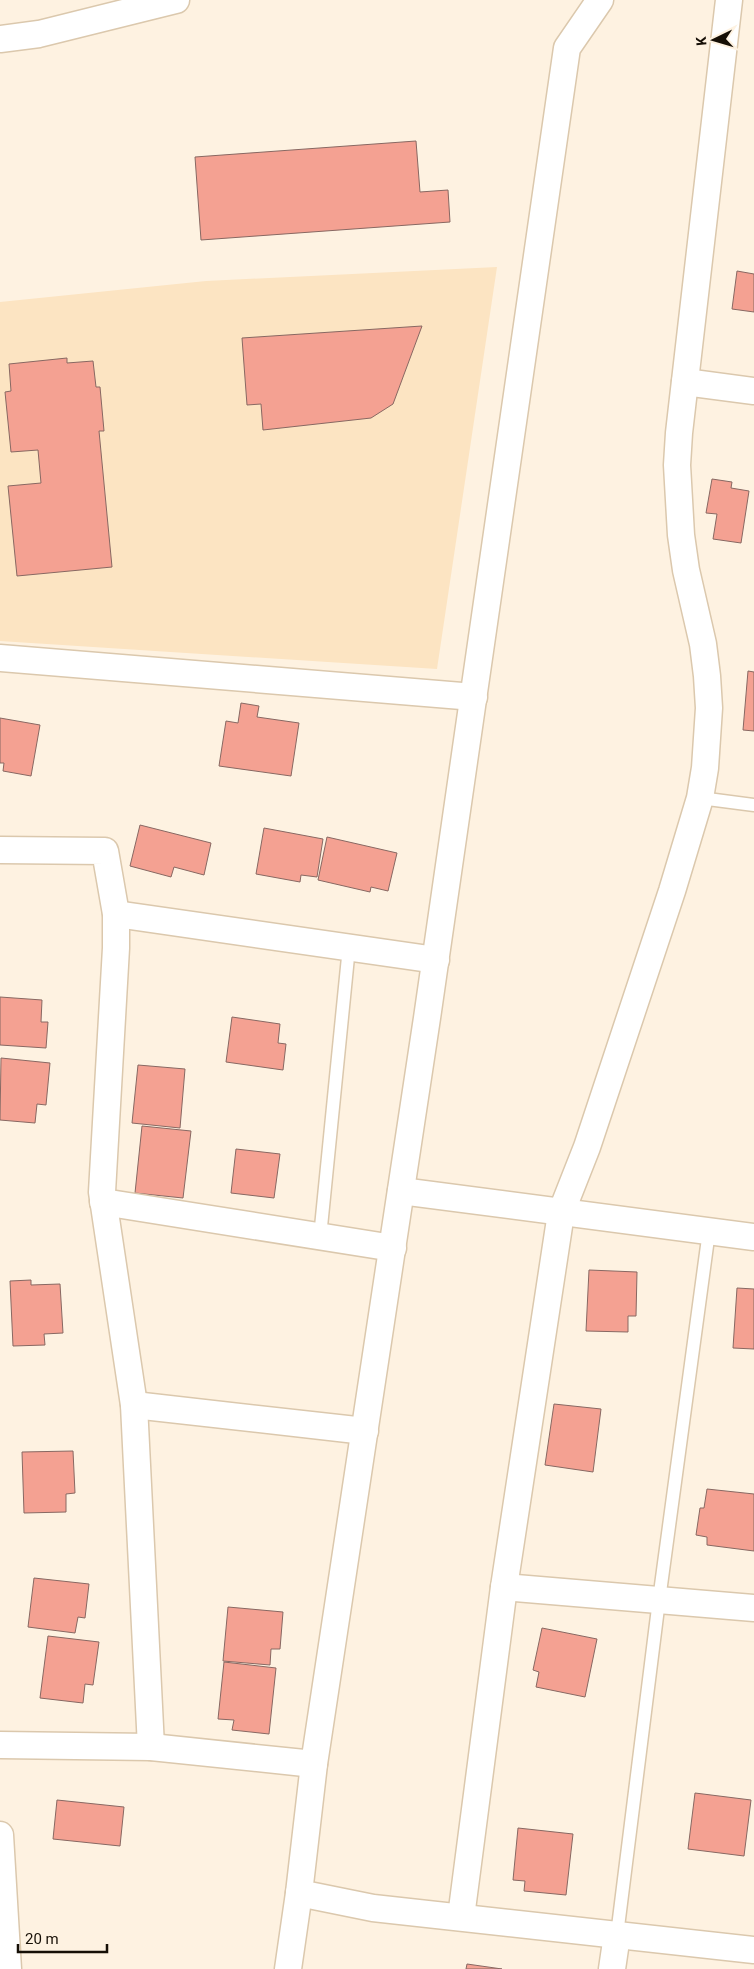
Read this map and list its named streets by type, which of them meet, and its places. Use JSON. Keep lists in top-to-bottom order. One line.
{"scale_bar":"20 m","north":"left"}
